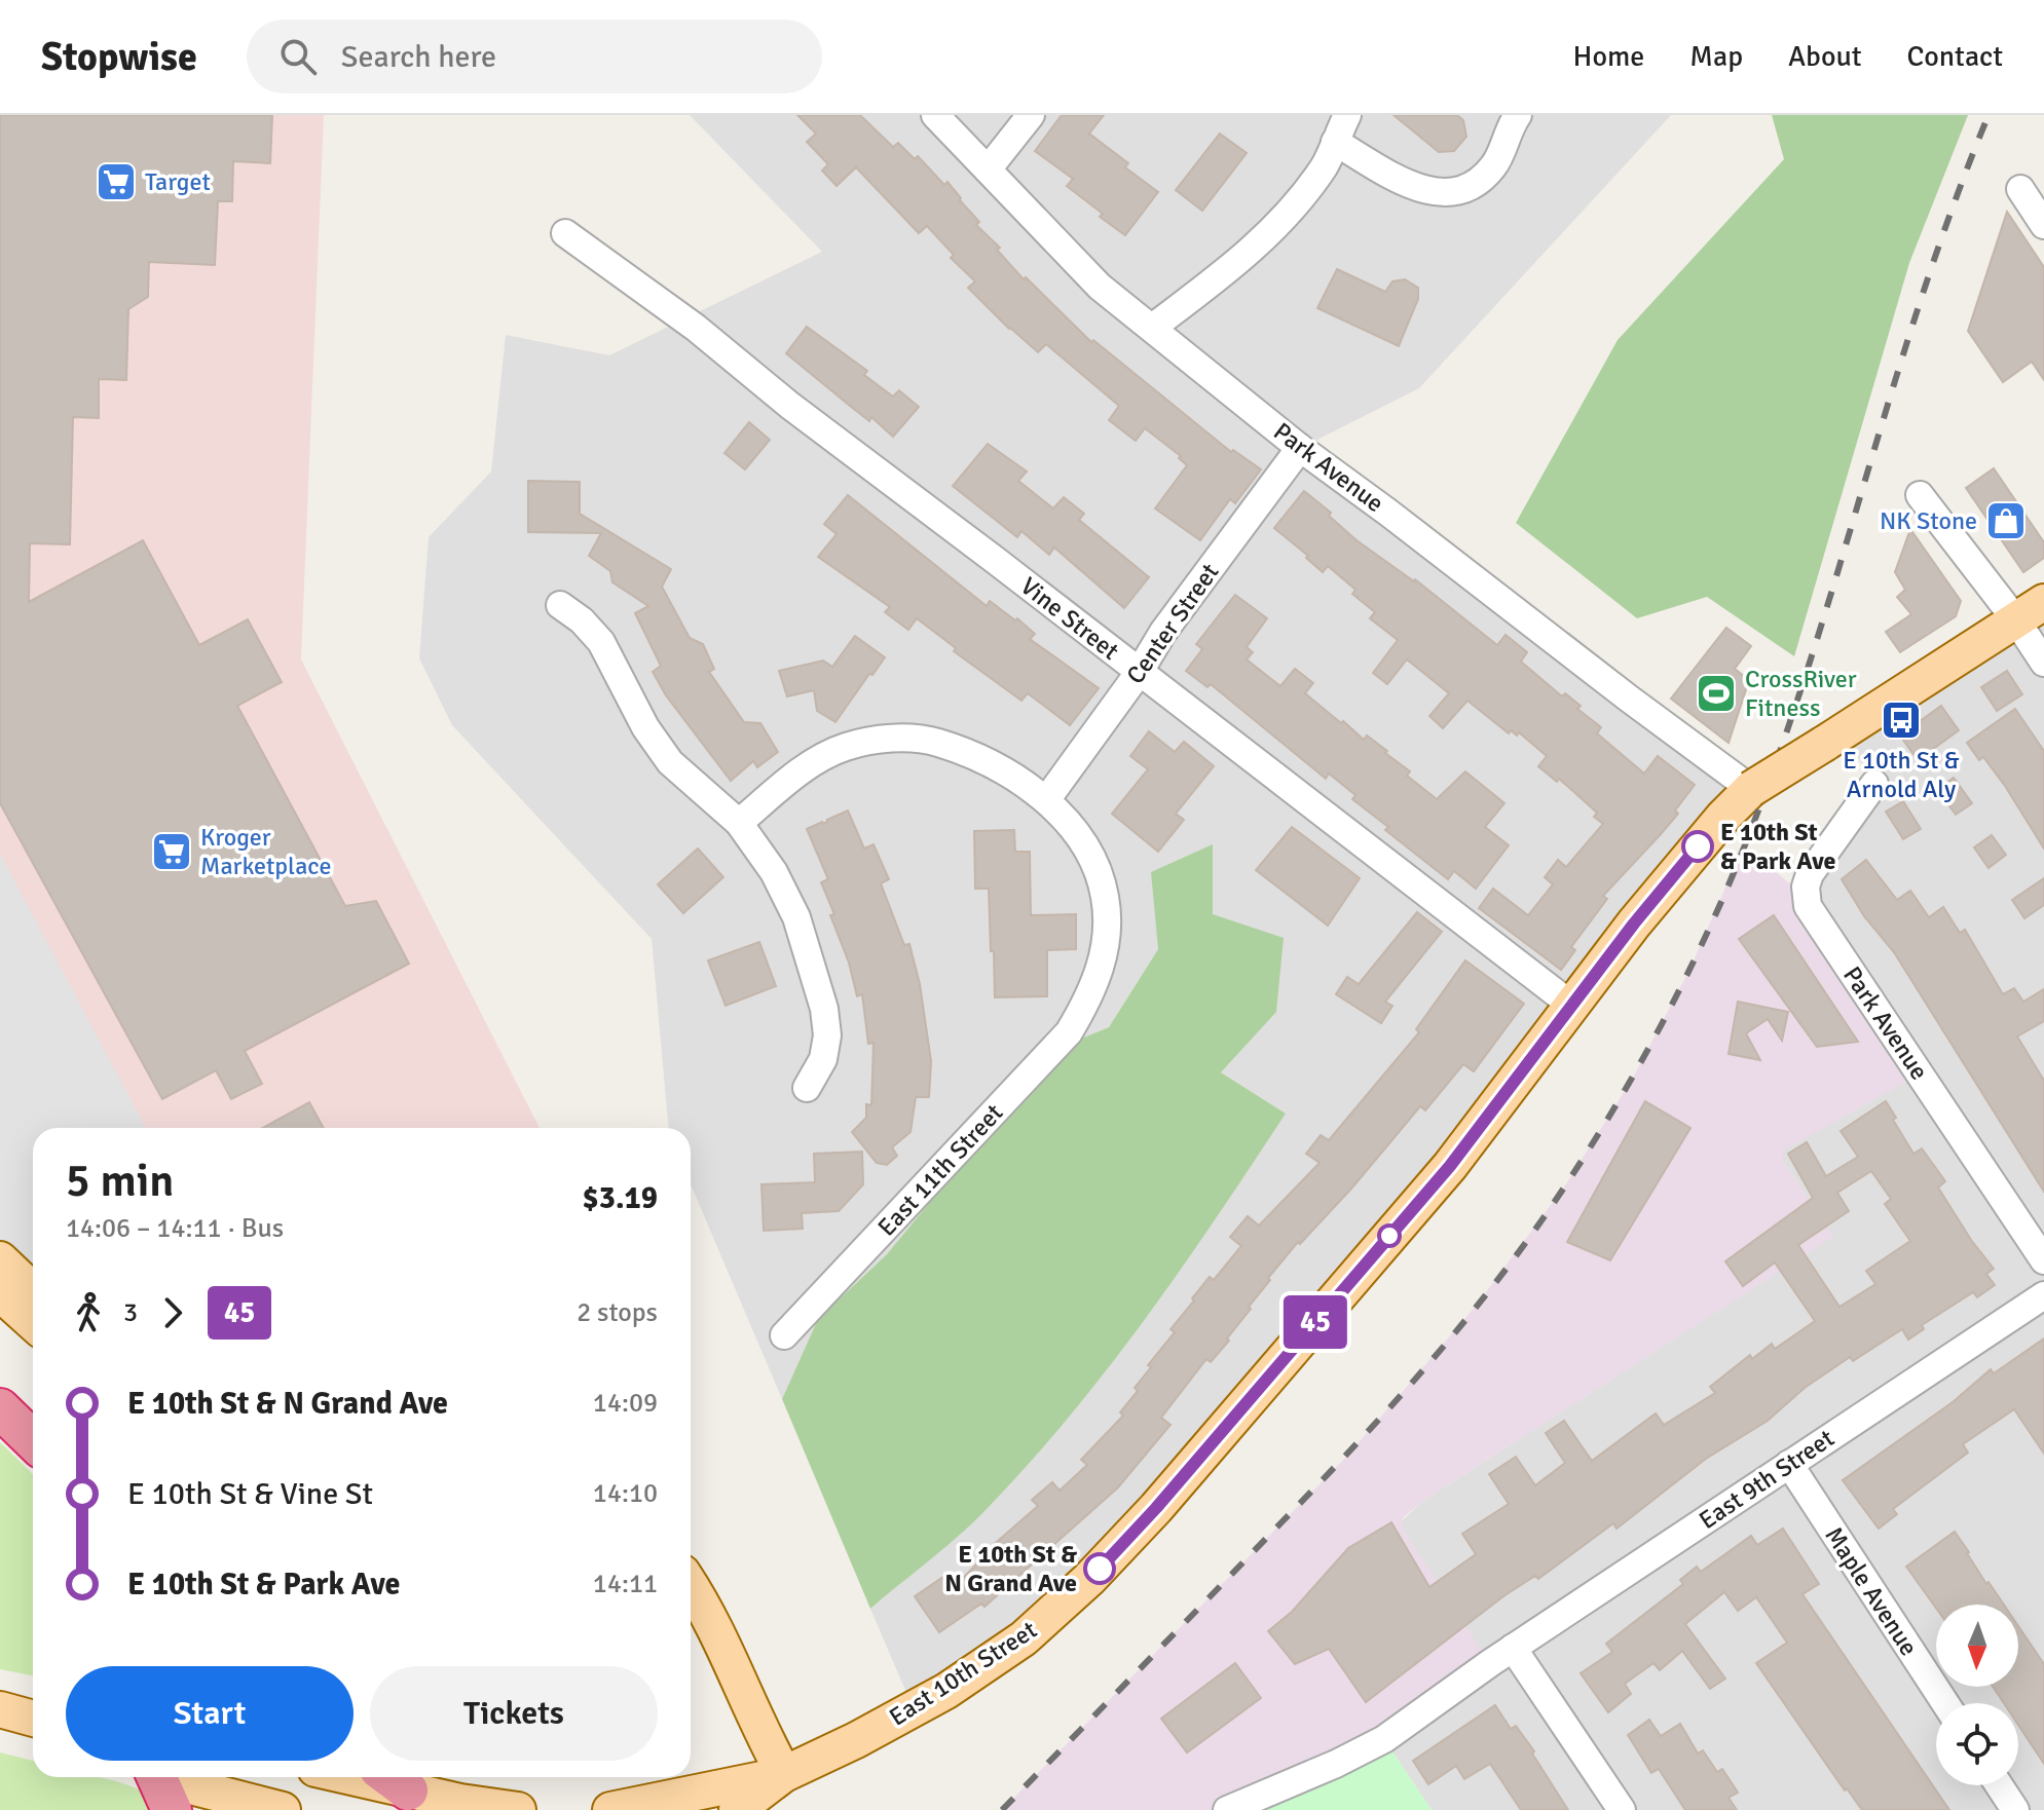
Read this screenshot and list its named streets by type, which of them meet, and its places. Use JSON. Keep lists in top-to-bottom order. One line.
{"streets":{"main road":["East 10th Street"],"street":["Park Avenue","Vine Street","Center Street","East 11th Street","East 9th Street","Maple Avenue"]},"crossings":[["Park Avenue","Center Street"],["Park Avenue","East 10th Street"],["Vine Street","Center Street"],["Vine Street","East 10th Street"],["Center Street","East 11th Street"],["East 9th Street","Maple Avenue"]],"places":{"supermarket":["Target","Kroger Marketplace"],"shop":["NK Stone"],"sports":["CrossRiver Fitness"],"bus stop":["E 10th St & Arnold Aly"],"other":["E 10th St & Park Ave","E 10th St & N Grand Ave"]},"lines":["bus line 45"],"north":"bottom","page":{"header":"Stopwise","search":"Search here","nav":["Home","Map","About","Contact"],"on_map":"45","heading":["5 min","14:06 – 14:11 · Bus","$3.19"],"legs":["3","45","2 stops"],"list":[{"name":"E 10th St & N Grand Ave","value":"14:09"},{"name":"E 10th St & Vine St","value":"14:10"},{"name":"E 10th St & Park Ave","value":"14:11"}],"buttons":["Start","Tickets"]}}
